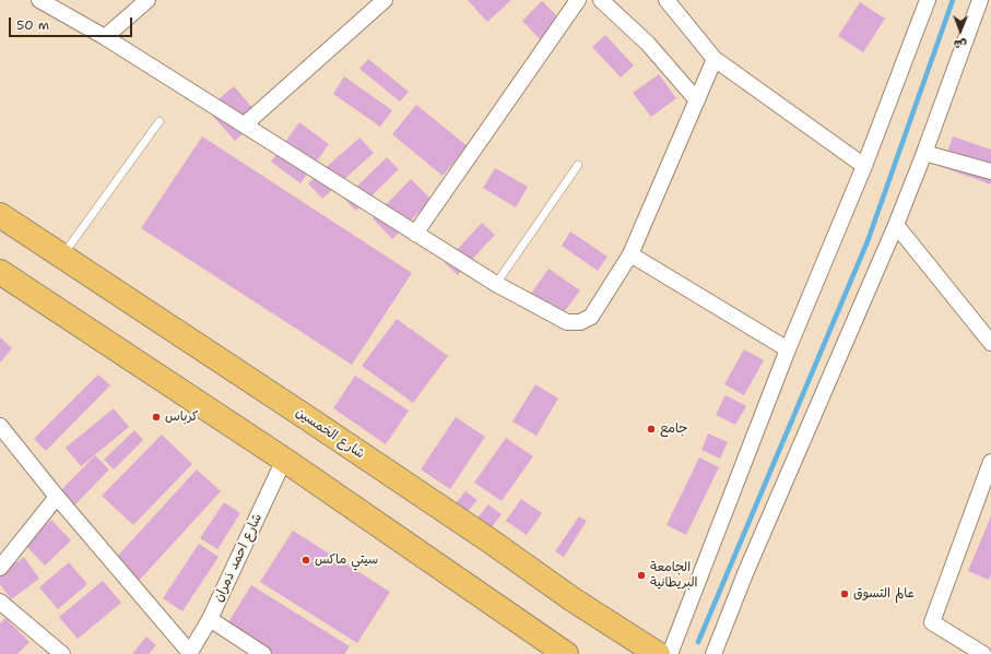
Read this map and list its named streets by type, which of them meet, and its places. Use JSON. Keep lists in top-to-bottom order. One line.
{"streets":{"main road":["شارع الخمسين"],"street":["شارع احمد ذمران"]},"places":["كرباس","جامع","سيتي ماكس","الجامعة البريطانية","عالم التسوق"],"scale_bar":"50 m","north":"bottom"}
